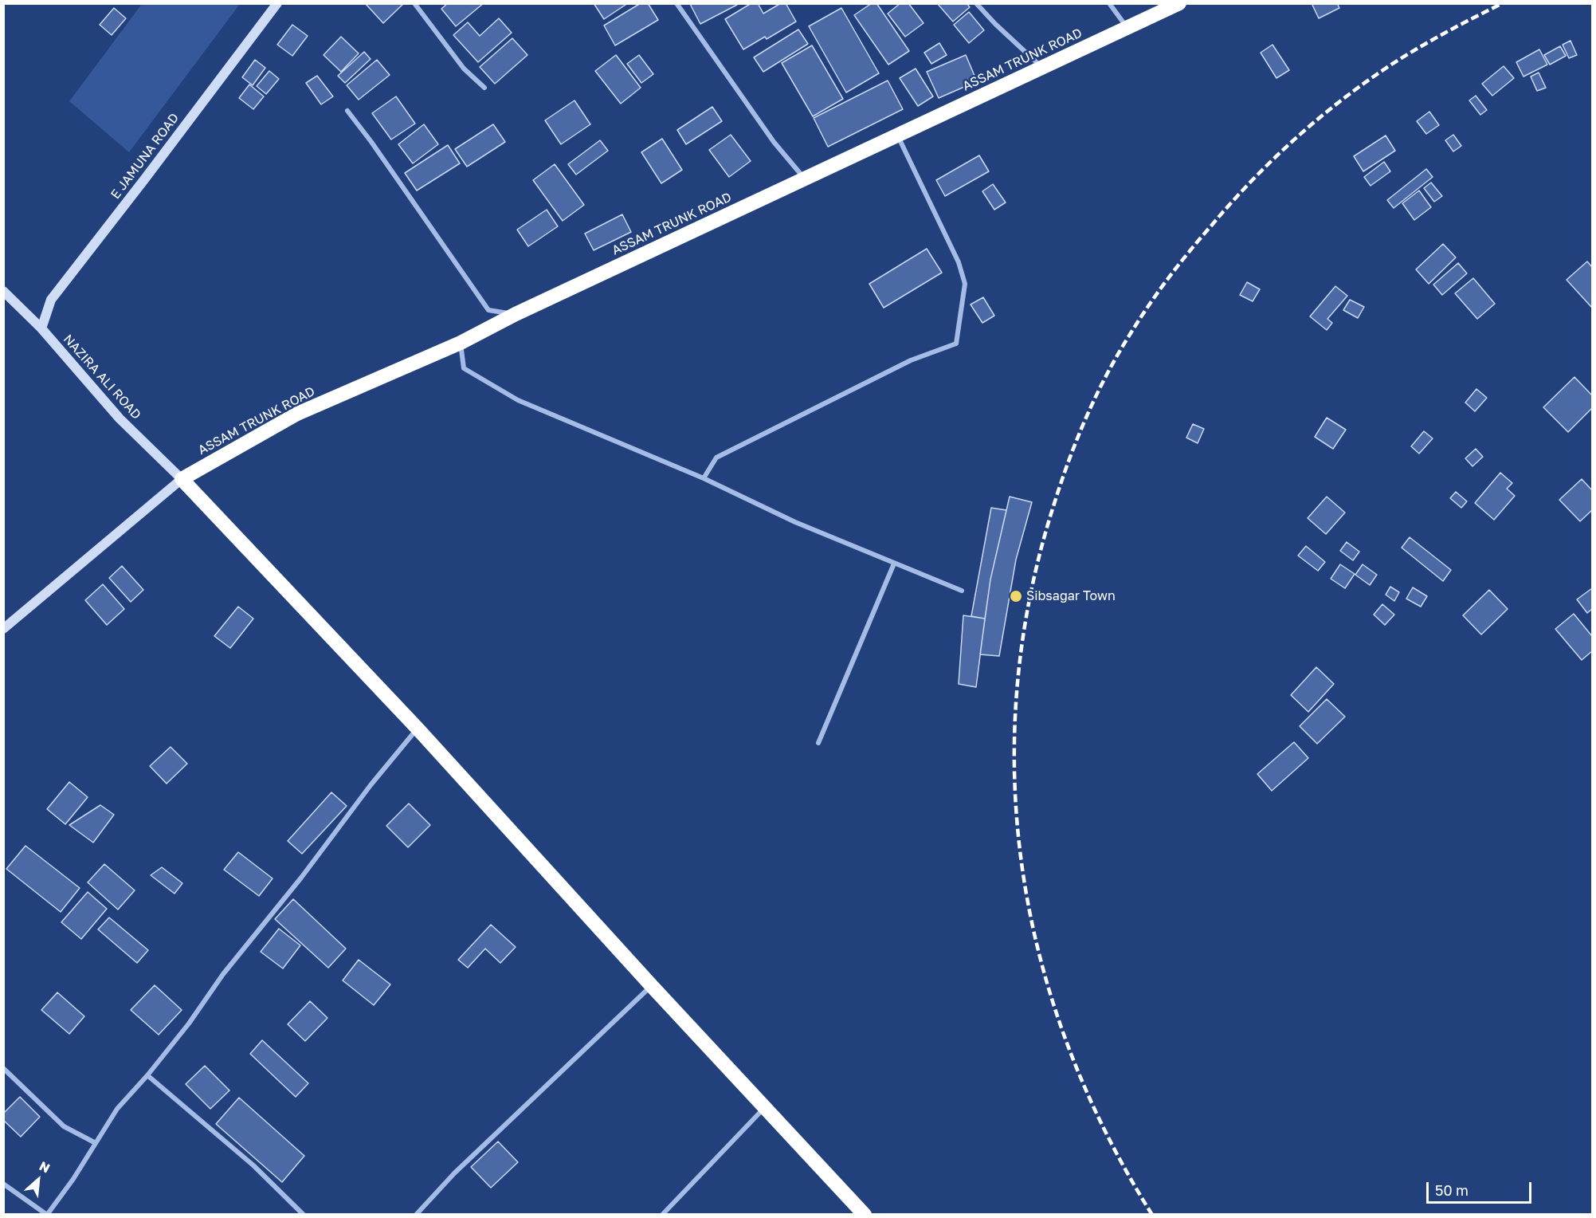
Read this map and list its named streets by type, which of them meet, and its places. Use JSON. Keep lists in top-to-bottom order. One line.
{"streets":{"highway":["ASSAM TRUNK ROAD"],"main road":["E JAMUNA ROAD","NAZIRA ALI ROAD"]},"crossings":[["ASSAM TRUNK ROAD","NAZIRA ALI ROAD"],["E JAMUNA ROAD","NAZIRA ALI ROAD"]],"places":["Sibsagar Town"],"scale_bar":"50 m","north":"top right"}
